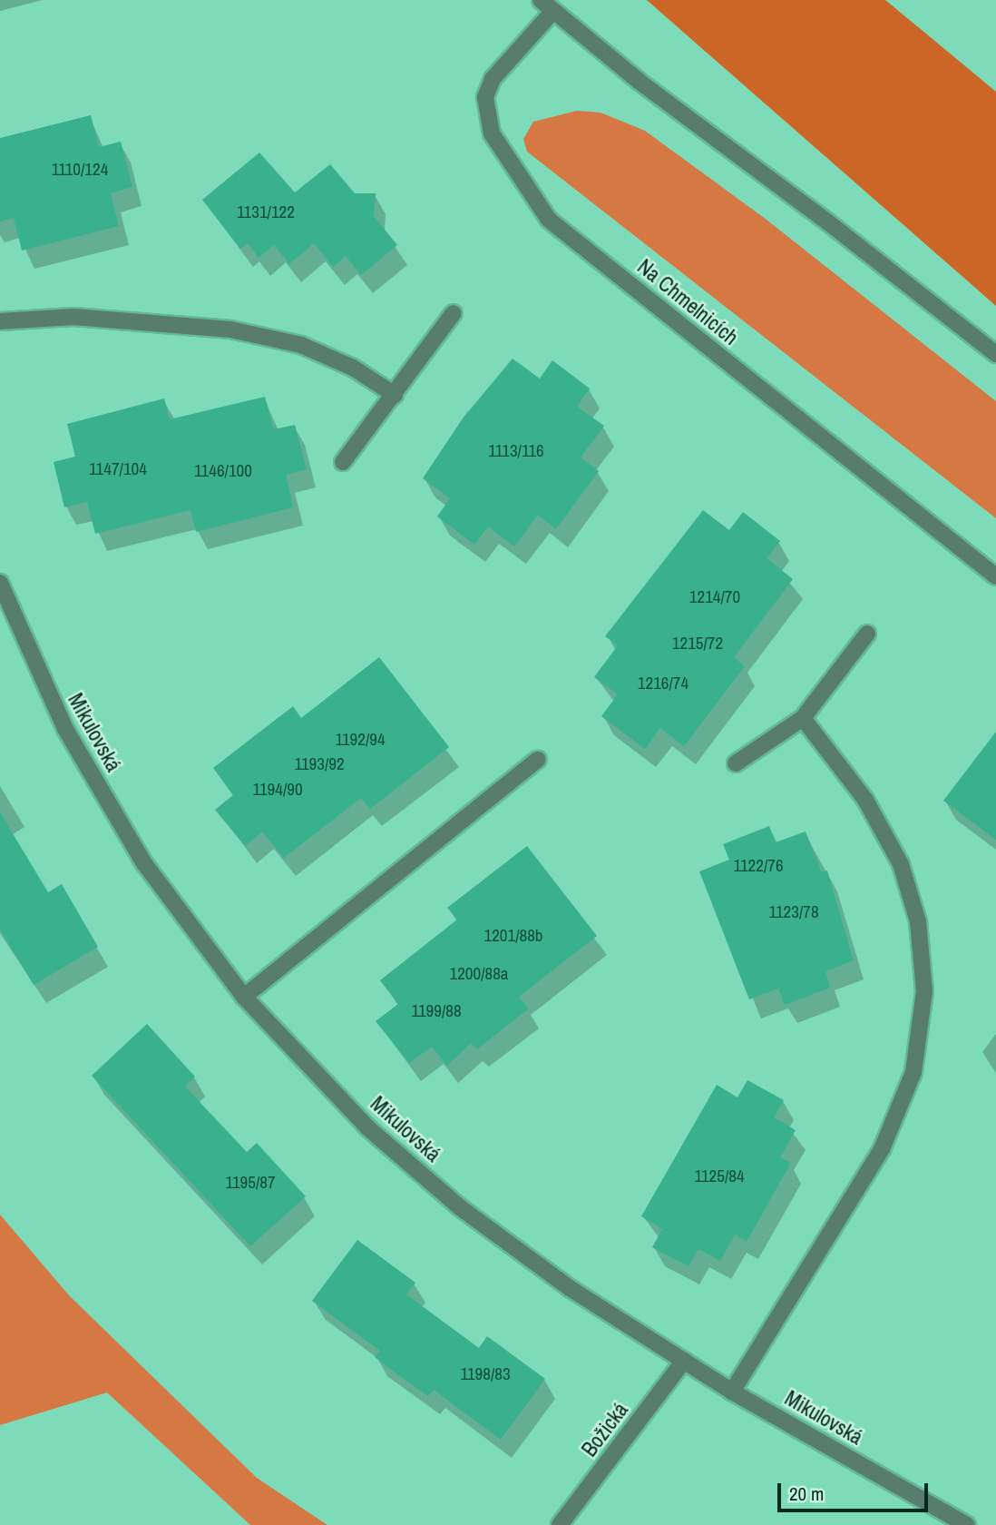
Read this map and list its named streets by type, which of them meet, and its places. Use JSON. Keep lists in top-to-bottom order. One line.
{"streets":{"street":["Na Chmelnicích","Mikulovská","Božická"]},"crossings":[["Mikulovská","Božická"]],"house_numbers":["1110/124","1131/122","1113/116","1147/104","1146/100","1214/70","1215/72","1216/74","1192/94","1193/92","1194/90","1122/76","1123/78","1201/88b","1200/88a","1199/88","1125/84","1195/87","1198/83"],"scale_bar":"20 m"}
